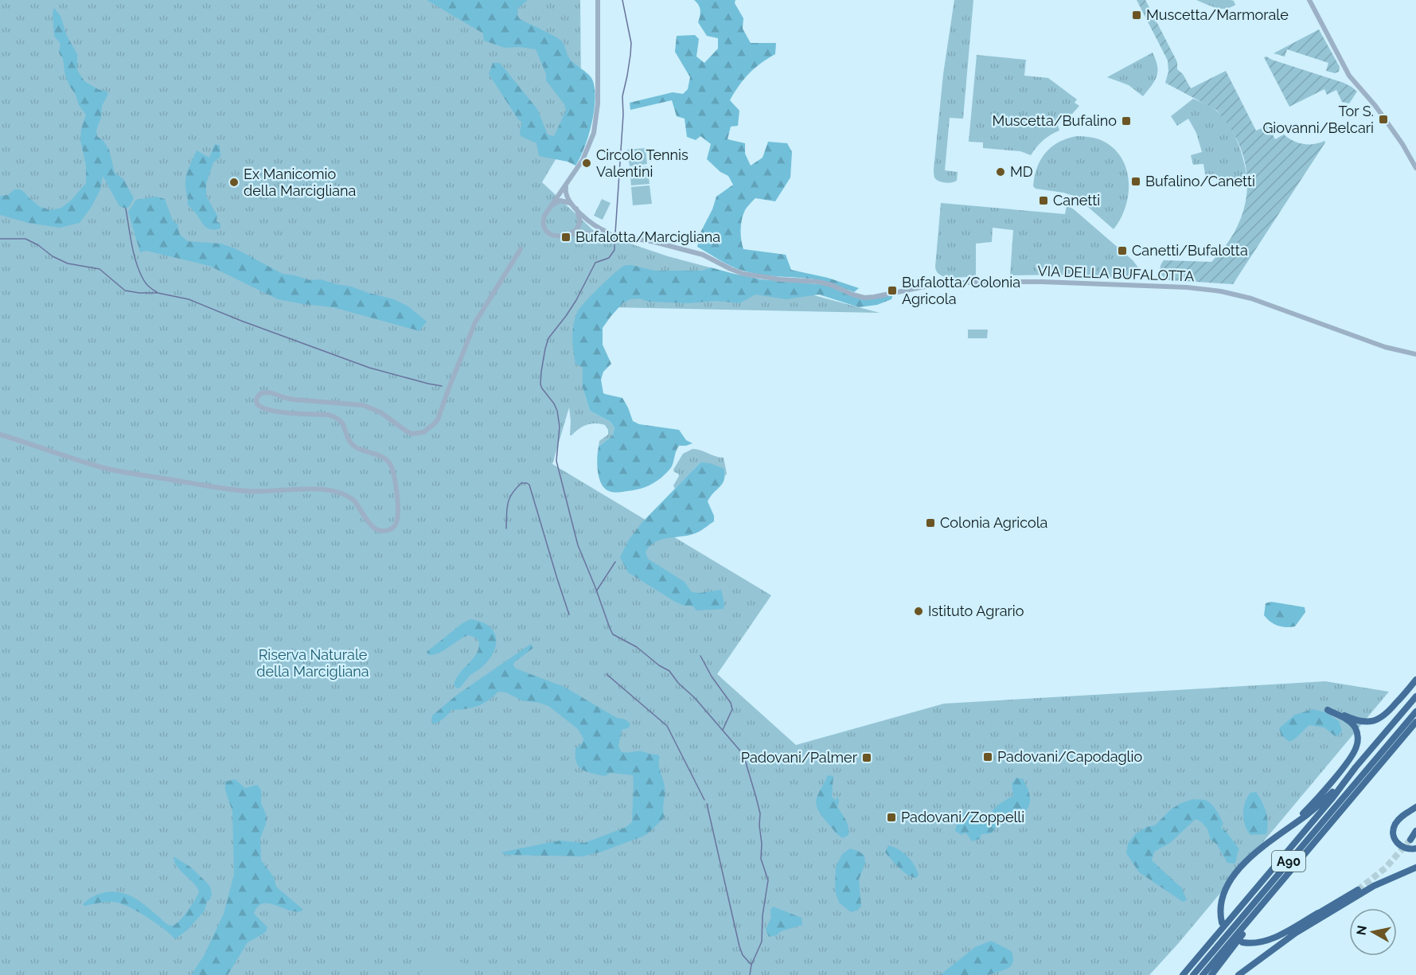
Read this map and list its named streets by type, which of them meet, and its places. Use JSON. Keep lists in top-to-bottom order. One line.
{"streets":{"highway":["A90"],"street":["VIA DELLA BUFALOTTA"]},"parks":["Riserva Naturale della Marcigliana"],"places":{"transit":["Muscetta/Marmorale","Tor S. Giovanni/Belcari","Muscetta/Bufalino","Bufalino/Canetti","Canetti","Bufalotta/Marcigliana","Canetti/Bufalotta","Bufalotta/Colonia Agricola","Colonia Agricola","Padovani/Capodaglio","Padovani/Palmer","Padovani/Zoppelli"],"other":["Circolo Tennis Valentini","MD","Ex Manicomio della Marcigliana","Istituto Agrario"]},"north":"left"}
